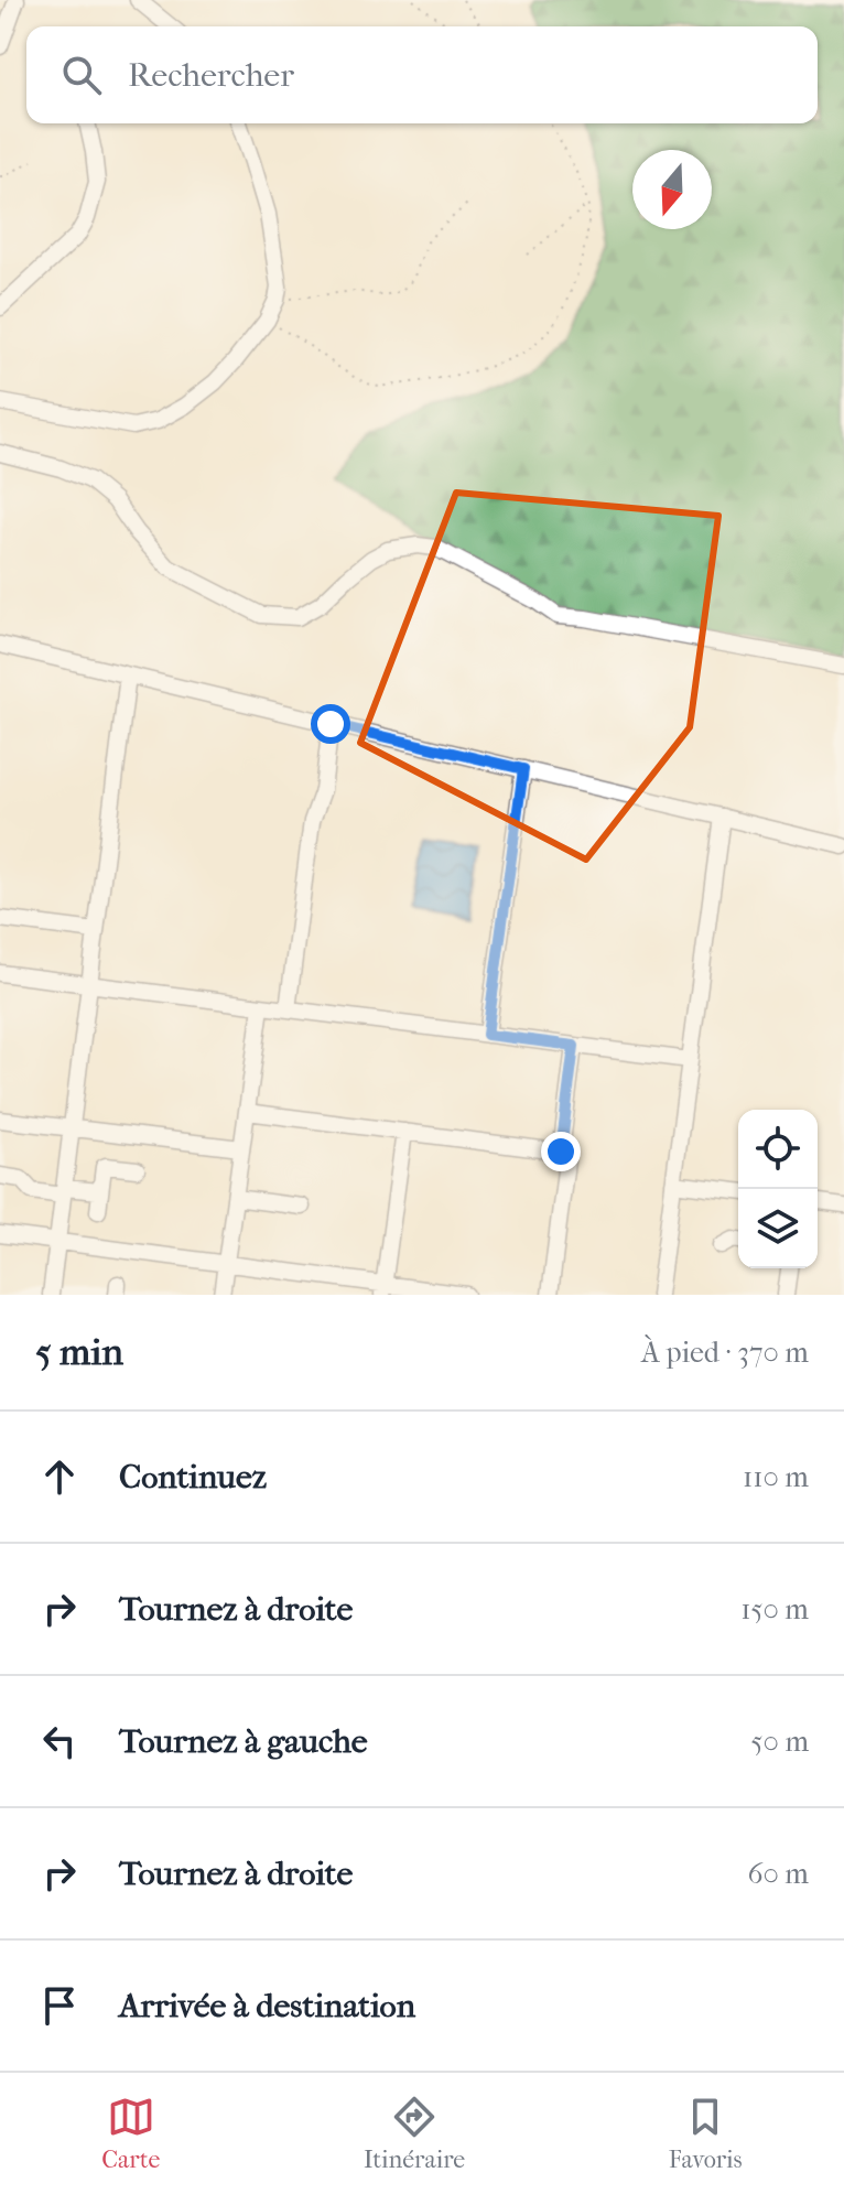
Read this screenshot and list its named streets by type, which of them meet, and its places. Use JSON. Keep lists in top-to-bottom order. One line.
{"north":"bottom","page":{"search":"Rechercher","heading":["5 min","À pied · 370 m"],"list":[["Continuez","110 m"],["Tournez à droite","150 m"],["Tournez à gauche","50 m"],["Tournez à droite","60 m"],"Arrivée à destination"],"nav":["Carte","Itinéraire","Favoris"]}}
